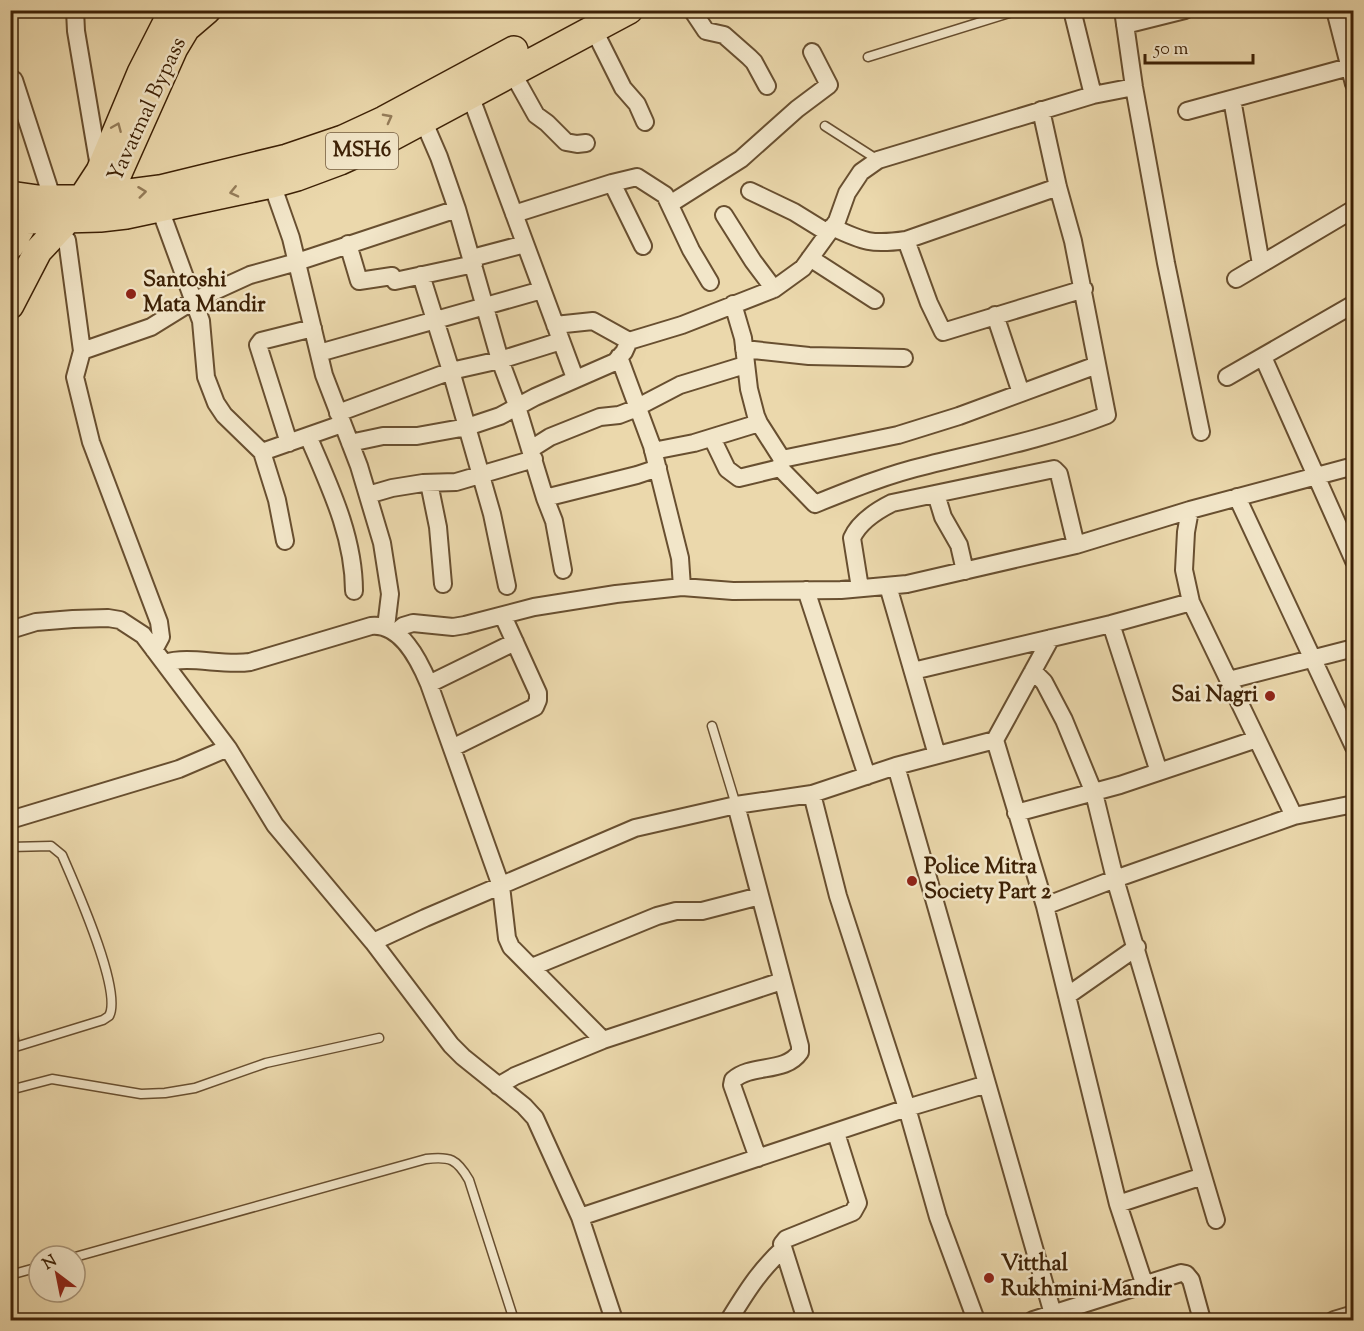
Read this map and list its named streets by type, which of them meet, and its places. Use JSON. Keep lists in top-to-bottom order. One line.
{"streets":{"main road":["Yavatmal Bypass","MSH6"]},"crossings":[["Yavatmal Bypass","MSH6"]],"places":["Santoshi Mata Mandir","Sai Nagri","Police Mitra Society Part 2","Vitthal Rukhmini Mandir"],"scale_bar":"50 m","north":"top left"}
